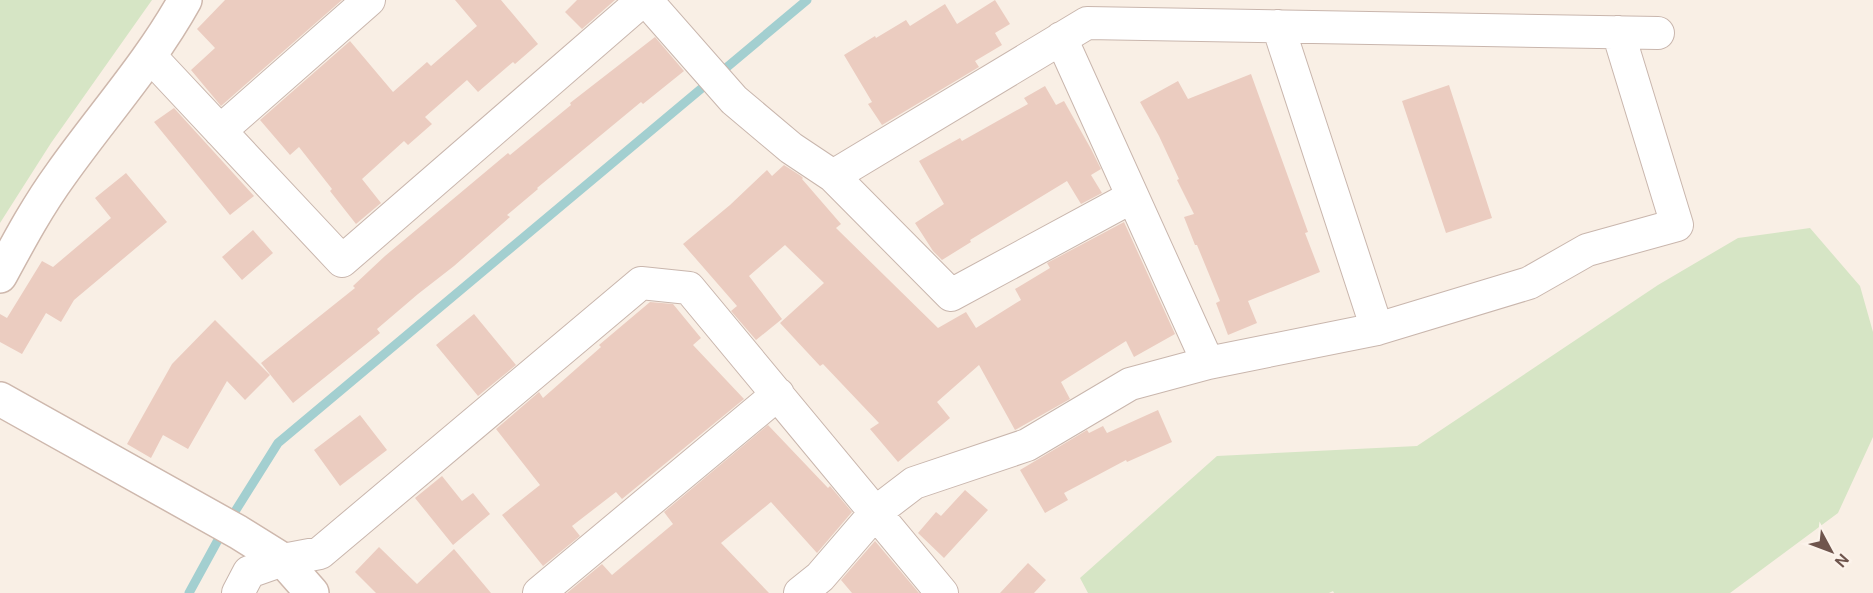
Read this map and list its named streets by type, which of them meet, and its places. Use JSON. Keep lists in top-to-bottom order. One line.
{"north":"bottom right"}
